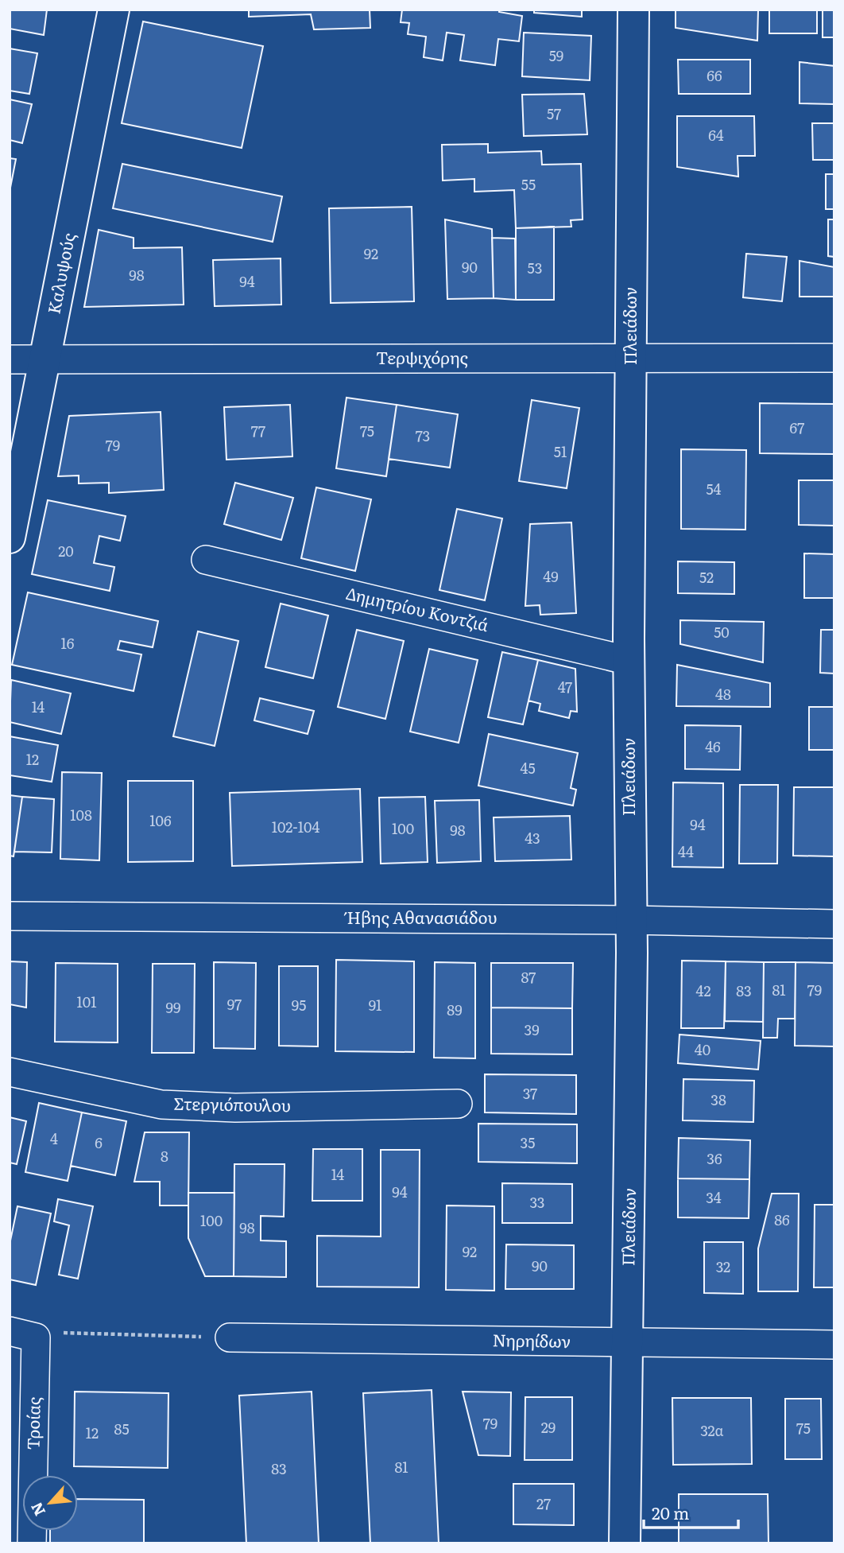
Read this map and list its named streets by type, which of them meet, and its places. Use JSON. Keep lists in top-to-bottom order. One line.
{"streets":{"street":["Καλυψούς","Πλειάδων","Τερψιχόρης","Δημητρίου Κοντζιά","Ήβης Αθανασιάδου","Στεργιόπουλου","Νηρηίδων","Τροίας"]},"crossings":[["Καλυψούς","Τερψιχόρης"],["Πλειάδων","Τερψιχόρης"],["Πλειάδων","Δημητρίου Κοντζιά"],["Πλειάδων","Ήβης Αθανασιάδου"],["Πλειάδων","Νηρηίδων"]],"house_numbers":["59","66","57","64","55","92","90","53","98","94","67","77","75","73","79","51","54","20","49","52","50","16","47","48","14","46","12","45","108","106","94","102-104","100","98","43","44","87","81","79","42","83","101","97","95","91","99","89","39","40","37","38","4","6","35","8","36","14","94","34","33","86","100","98","92","90","32","79","29","75","85","32α","12","81","83","27"],"scale_bar":"20 m","north":"bottom left"}
